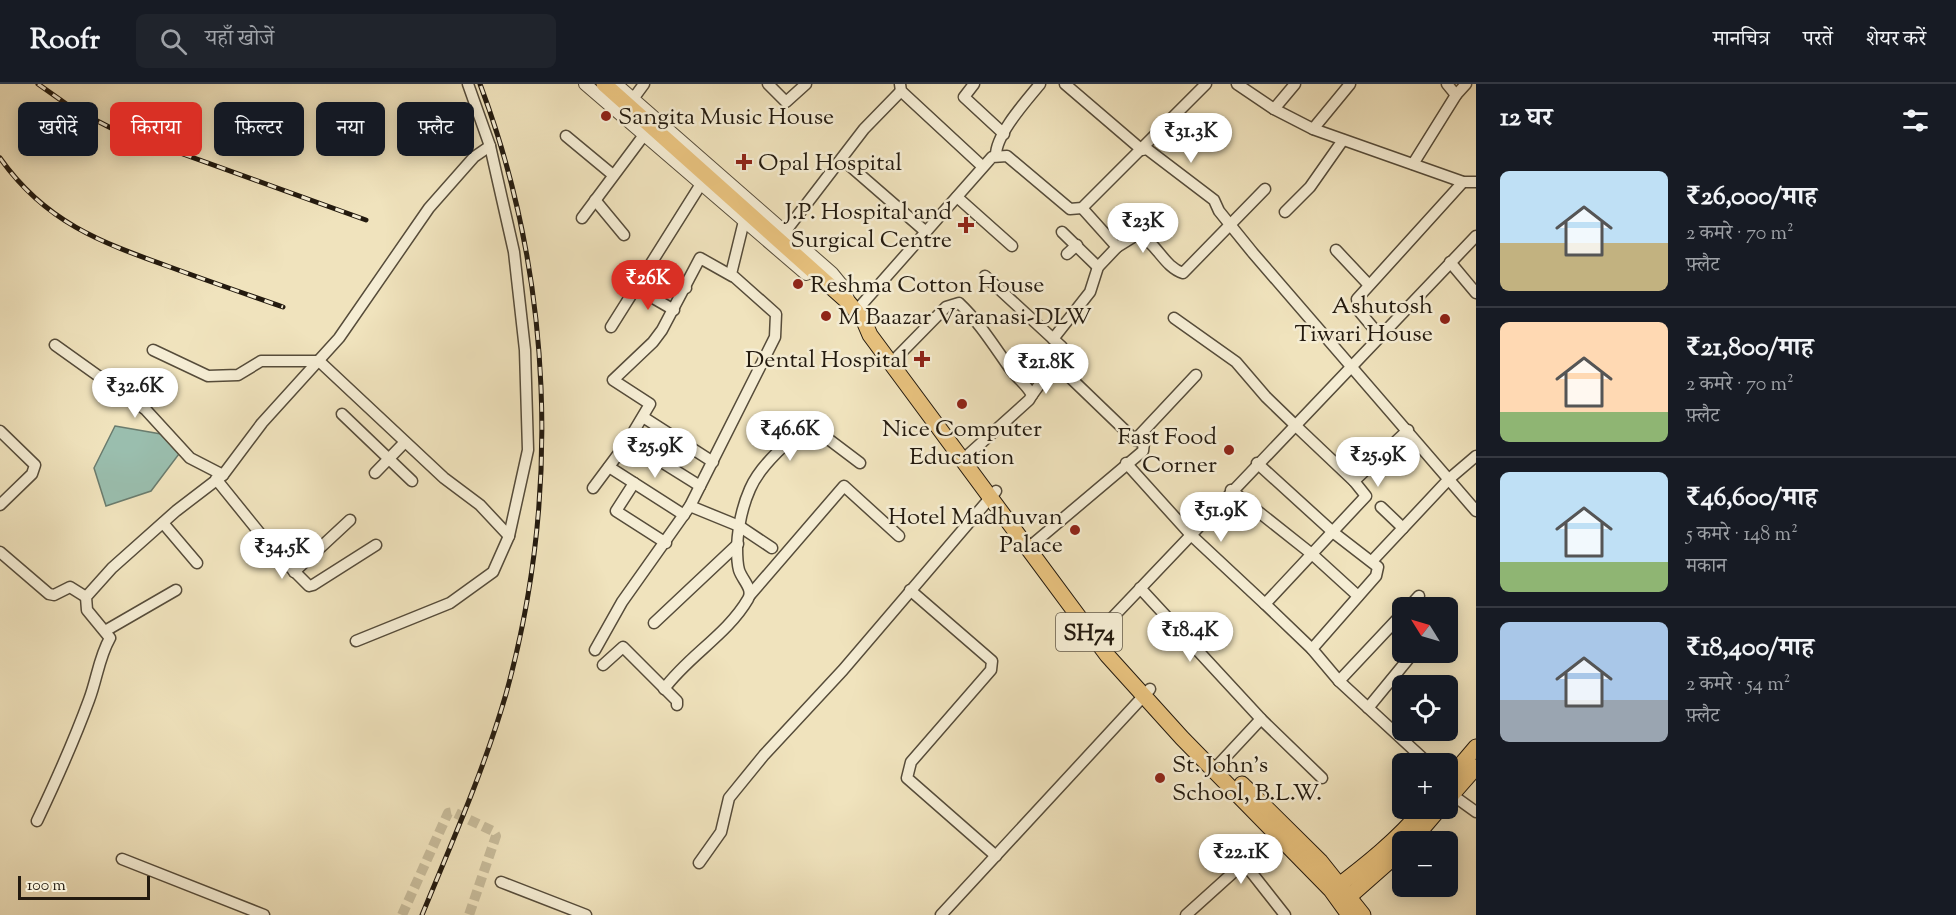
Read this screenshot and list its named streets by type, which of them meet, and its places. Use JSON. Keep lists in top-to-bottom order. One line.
{"streets":{"main road":["SH74"]},"places":{"other":["Sangita Music House","Reshma Cotton House","M Baazar Varanasi-DLW","Ashutosh Tiwari House","Nice Computer Education","Fast Food Corner","Hotel Madhuvan Palace","St. John's School, B.L.W."],"health":["Opal Hospital","J.P. Hospital and Surgical Centre","Dental Hospital"]},"scale_bar":"100 m","north":"top left","page":{"header":"Roofr","search":"यहाँ खोजें","nav":["मानचित्र","परतें","शेयर करें"],"heading":"12 घर","chip":["खरीदें","किराया","फ़िल्टर","नया","फ़्लैट"],"price":["₹31.3K","₹23K","₹26K","₹21.8K","₹32.6K","₹46.6K","₹25.9K","₹25.9K","₹51.9K","₹34.5K","₹18.4K","₹22.1K"],"list":[{"name":"₹26,000/माह","note":"2 कमरे · 70 m² · फ़्लैट"},{"name":"₹21,800/माह","note":"2 कमरे · 70 m² · फ़्लैट"},{"name":"₹46,600/माह","note":"5 कमरे · 148 m² · मकान"},{"name":"₹18,400/माह","note":"2 कमरे · 54 m² · फ़्लैट"}],"map_buttons":["+","−"],"scale":"100 m"}}
